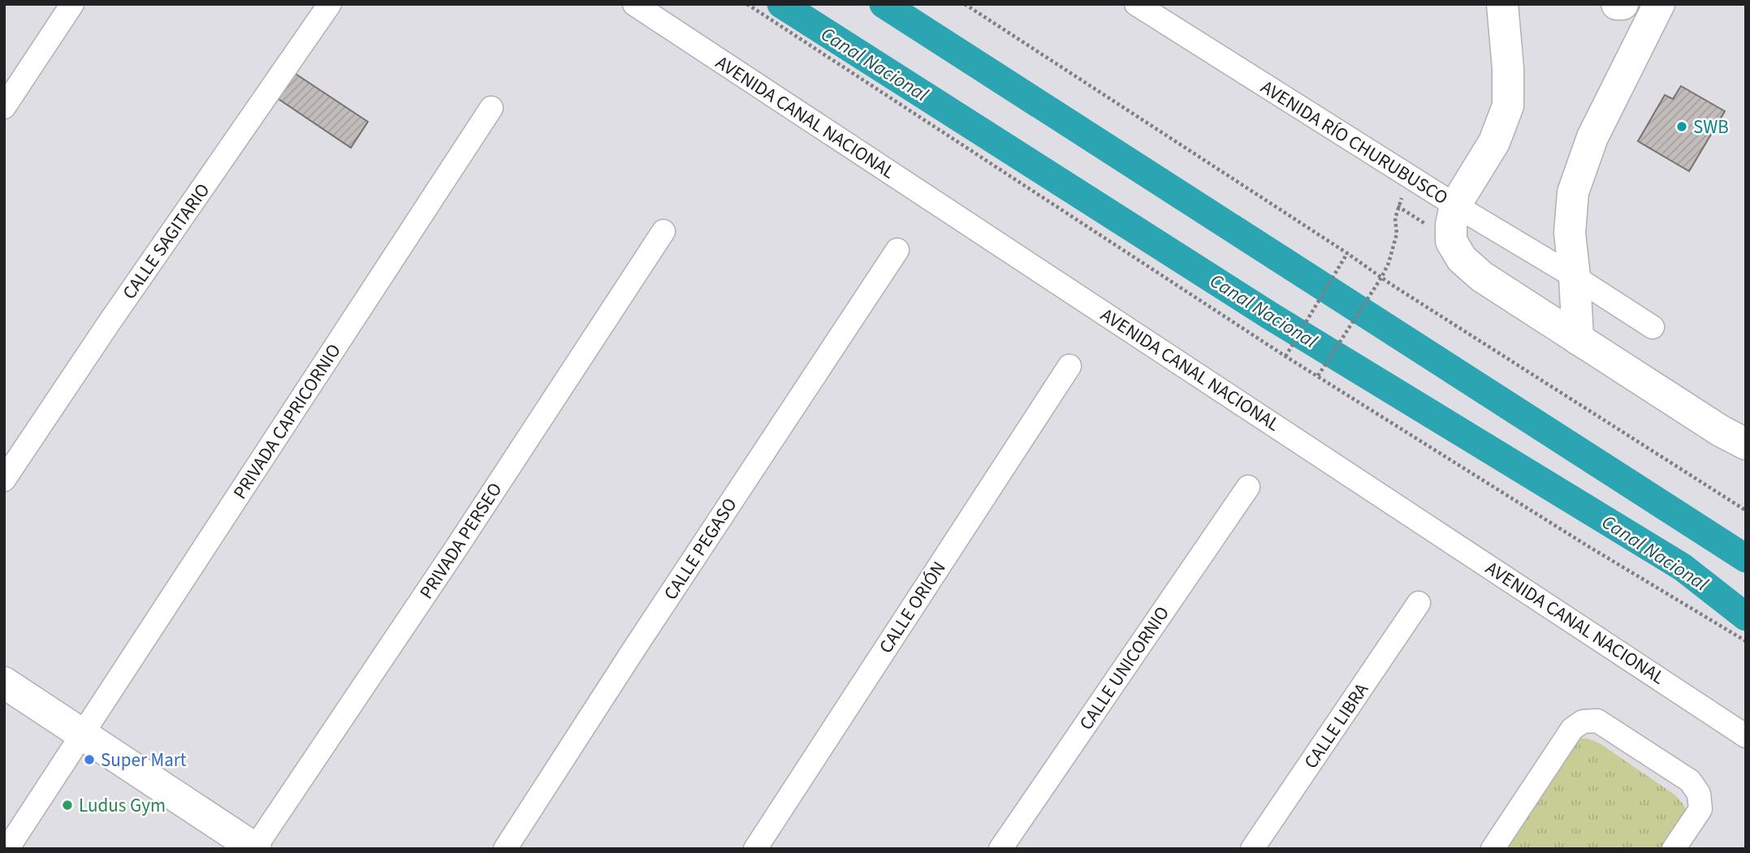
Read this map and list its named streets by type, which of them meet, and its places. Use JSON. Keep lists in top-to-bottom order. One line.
{"streets":{"street":["AVENIDA CANAL NACIONAL","AVENIDA RÍO CHURUBUSCO","CALLE SAGITARIO","PRIVADA CAPRICORNIO","PRIVADA PERSEO","CALLE PEGASO","CALLE ORIÓN","CALLE UNICORNIO","CALLE LIBRA"]},"water":["Canal Nacional"],"places":["SWB","Super Mart","Ludus Gym"]}
